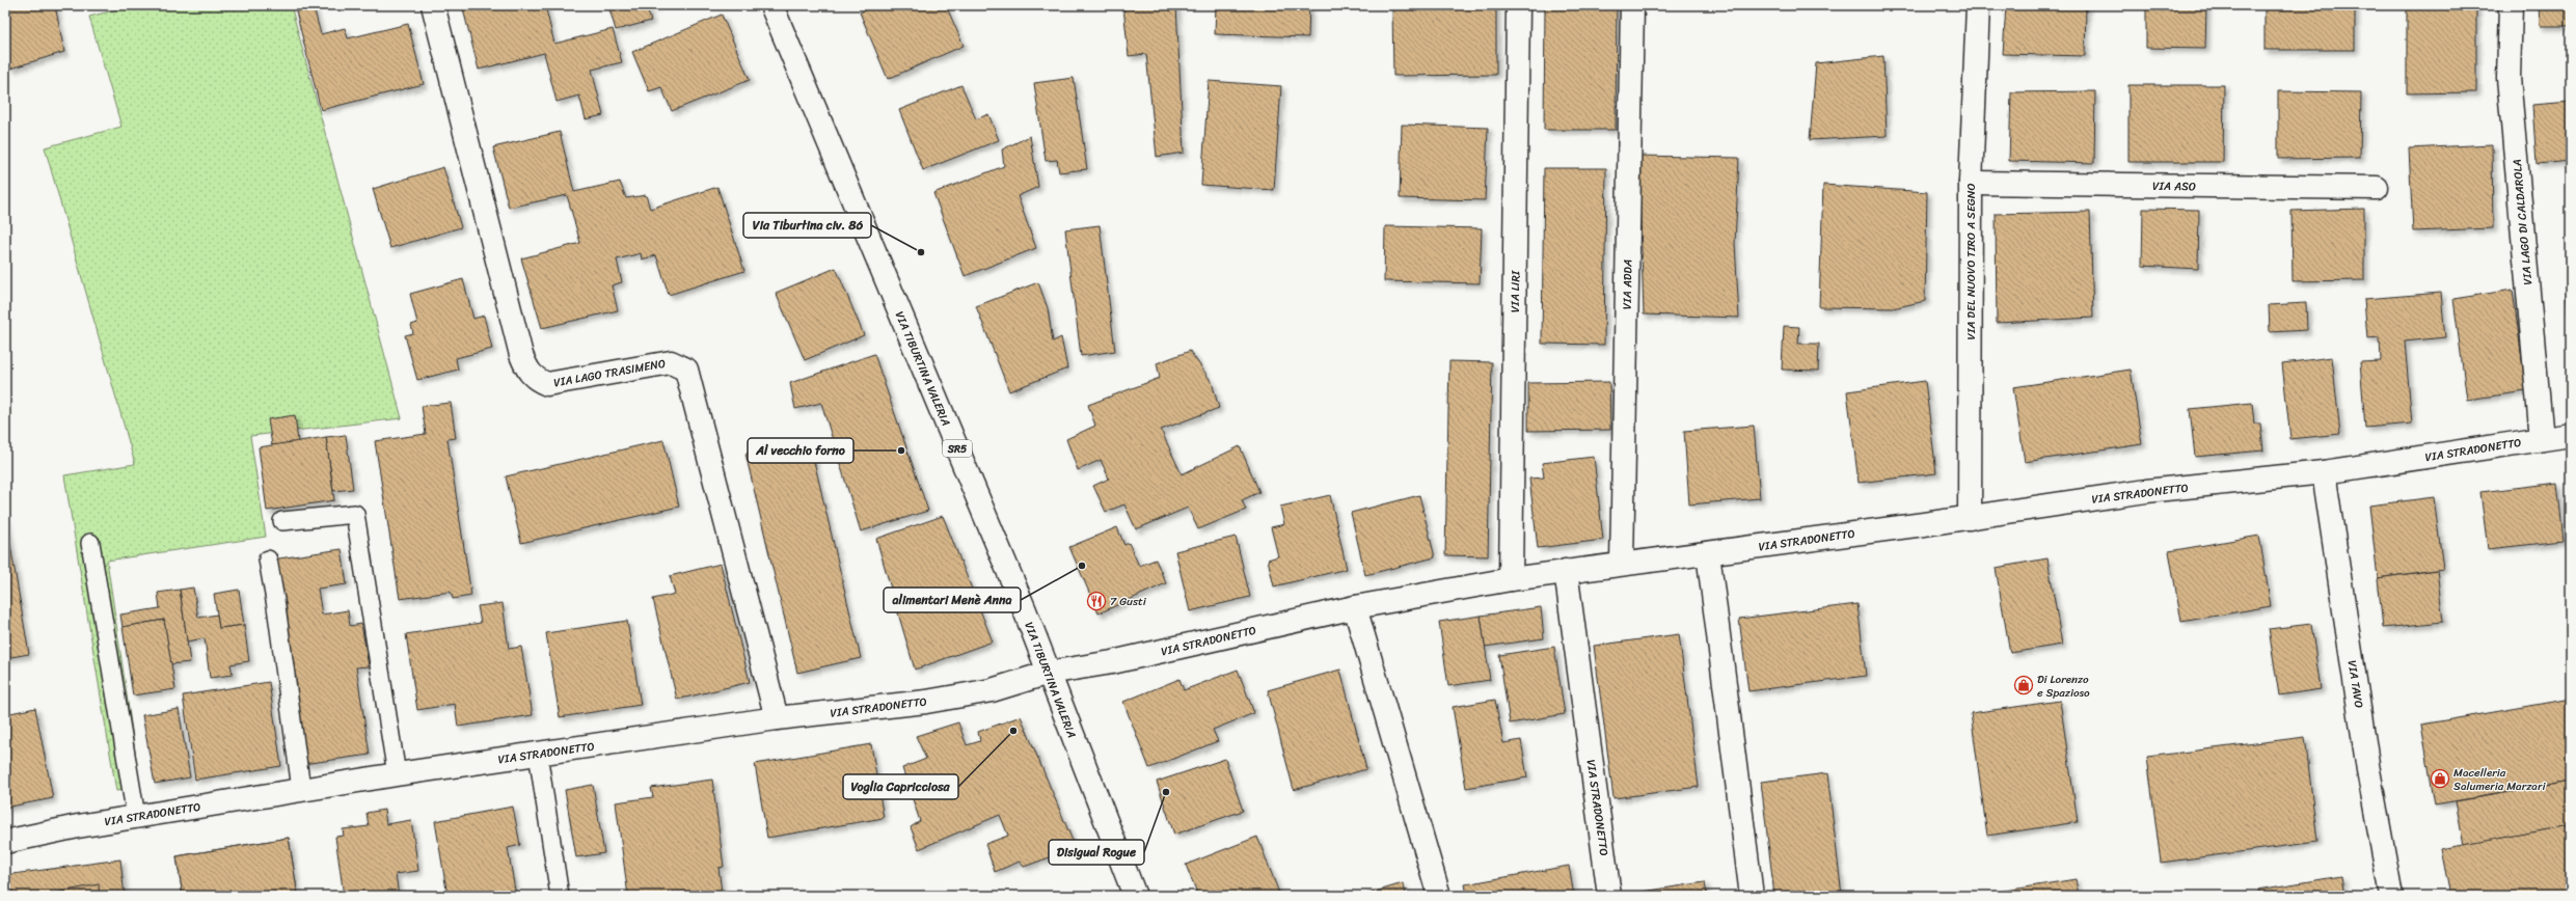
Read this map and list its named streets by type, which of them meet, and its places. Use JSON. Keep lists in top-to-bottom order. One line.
{"streets":{"street":["VIA ASO","VIA LAGO DI CALDAROLA","VIA DEL NUOVO TIRO A SEGNO","VIA ADDA","VIA LIRI","VIA TIBURTINA VALERIA","VIA LAGO TRASIMENO","SR5","VIA STRADONETTO","VIA TAVO"]},"crossings":[["VIA ASO","VIA DEL NUOVO TIRO A SEGNO"],["VIA LAGO DI CALDAROLA","VIA STRADONETTO"],["VIA DEL NUOVO TIRO A SEGNO","VIA STRADONETTO"],["VIA ADDA","VIA STRADONETTO"],["VIA LIRI","VIA STRADONETTO"],["VIA TIBURTINA VALERIA","VIA STRADONETTO"],["VIA LAGO TRASIMENO","VIA STRADONETTO"],["VIA STRADONETTO","VIA TAVO"]],"places":{"other":["Via Tiburtina civ. 86","Al vecchio forno","alimentari Menè Anna","Voglia Capricciosa","Disigual Rogue"],"restaurant":["7 Gusti"],"shop":["Di Lorenzo e Spazioso","Macelleria Salumeria Marzari"]}}
